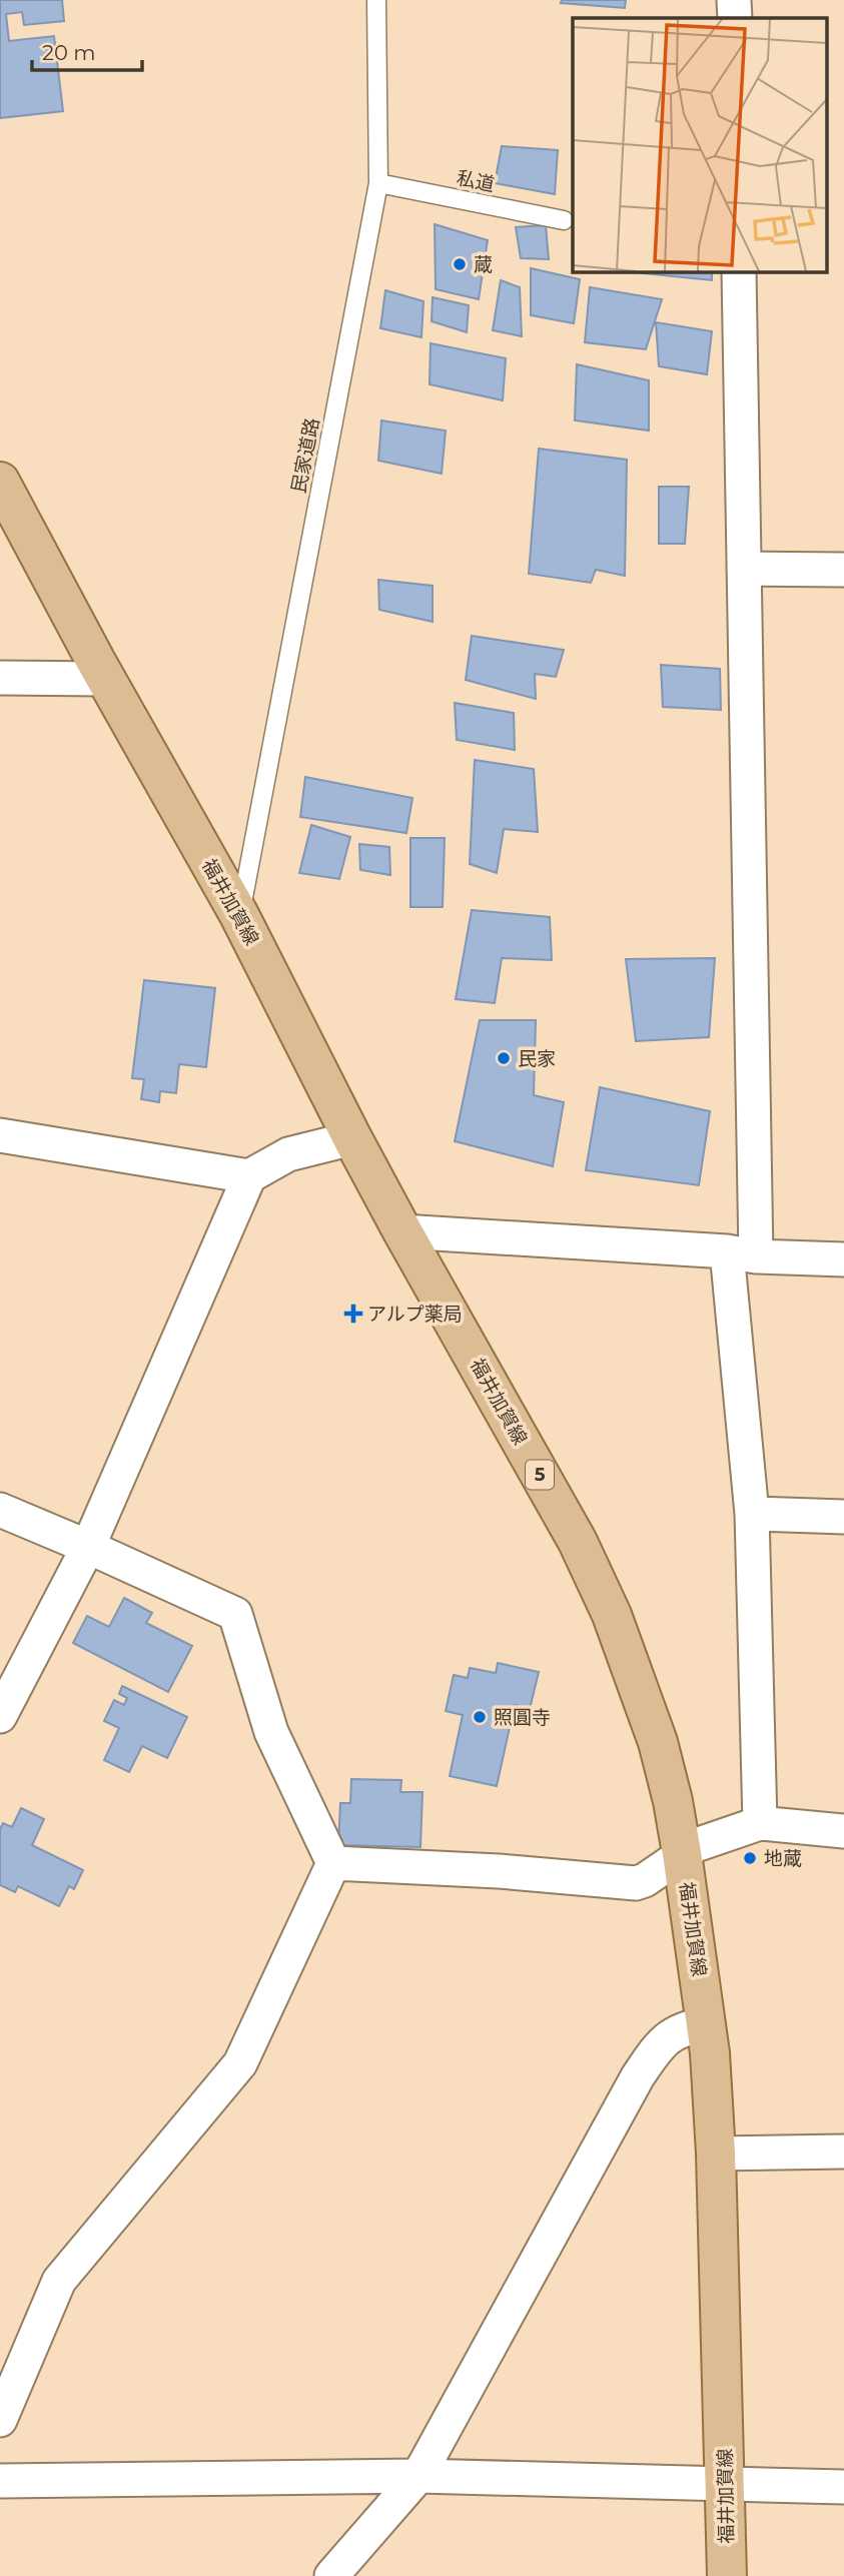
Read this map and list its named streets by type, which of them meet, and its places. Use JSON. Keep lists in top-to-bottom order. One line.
{"streets":{"main road":["福井加賀線","5"],"lane":["私道","民家道路"]},"crossings":[["私道","民家道路"],["民家道路","福井加賀線"]],"places":{"other":["蔵","民家","照圓寺","地蔵"],"health":["アルプ薬局"]},"scale_bar":"20 m"}
